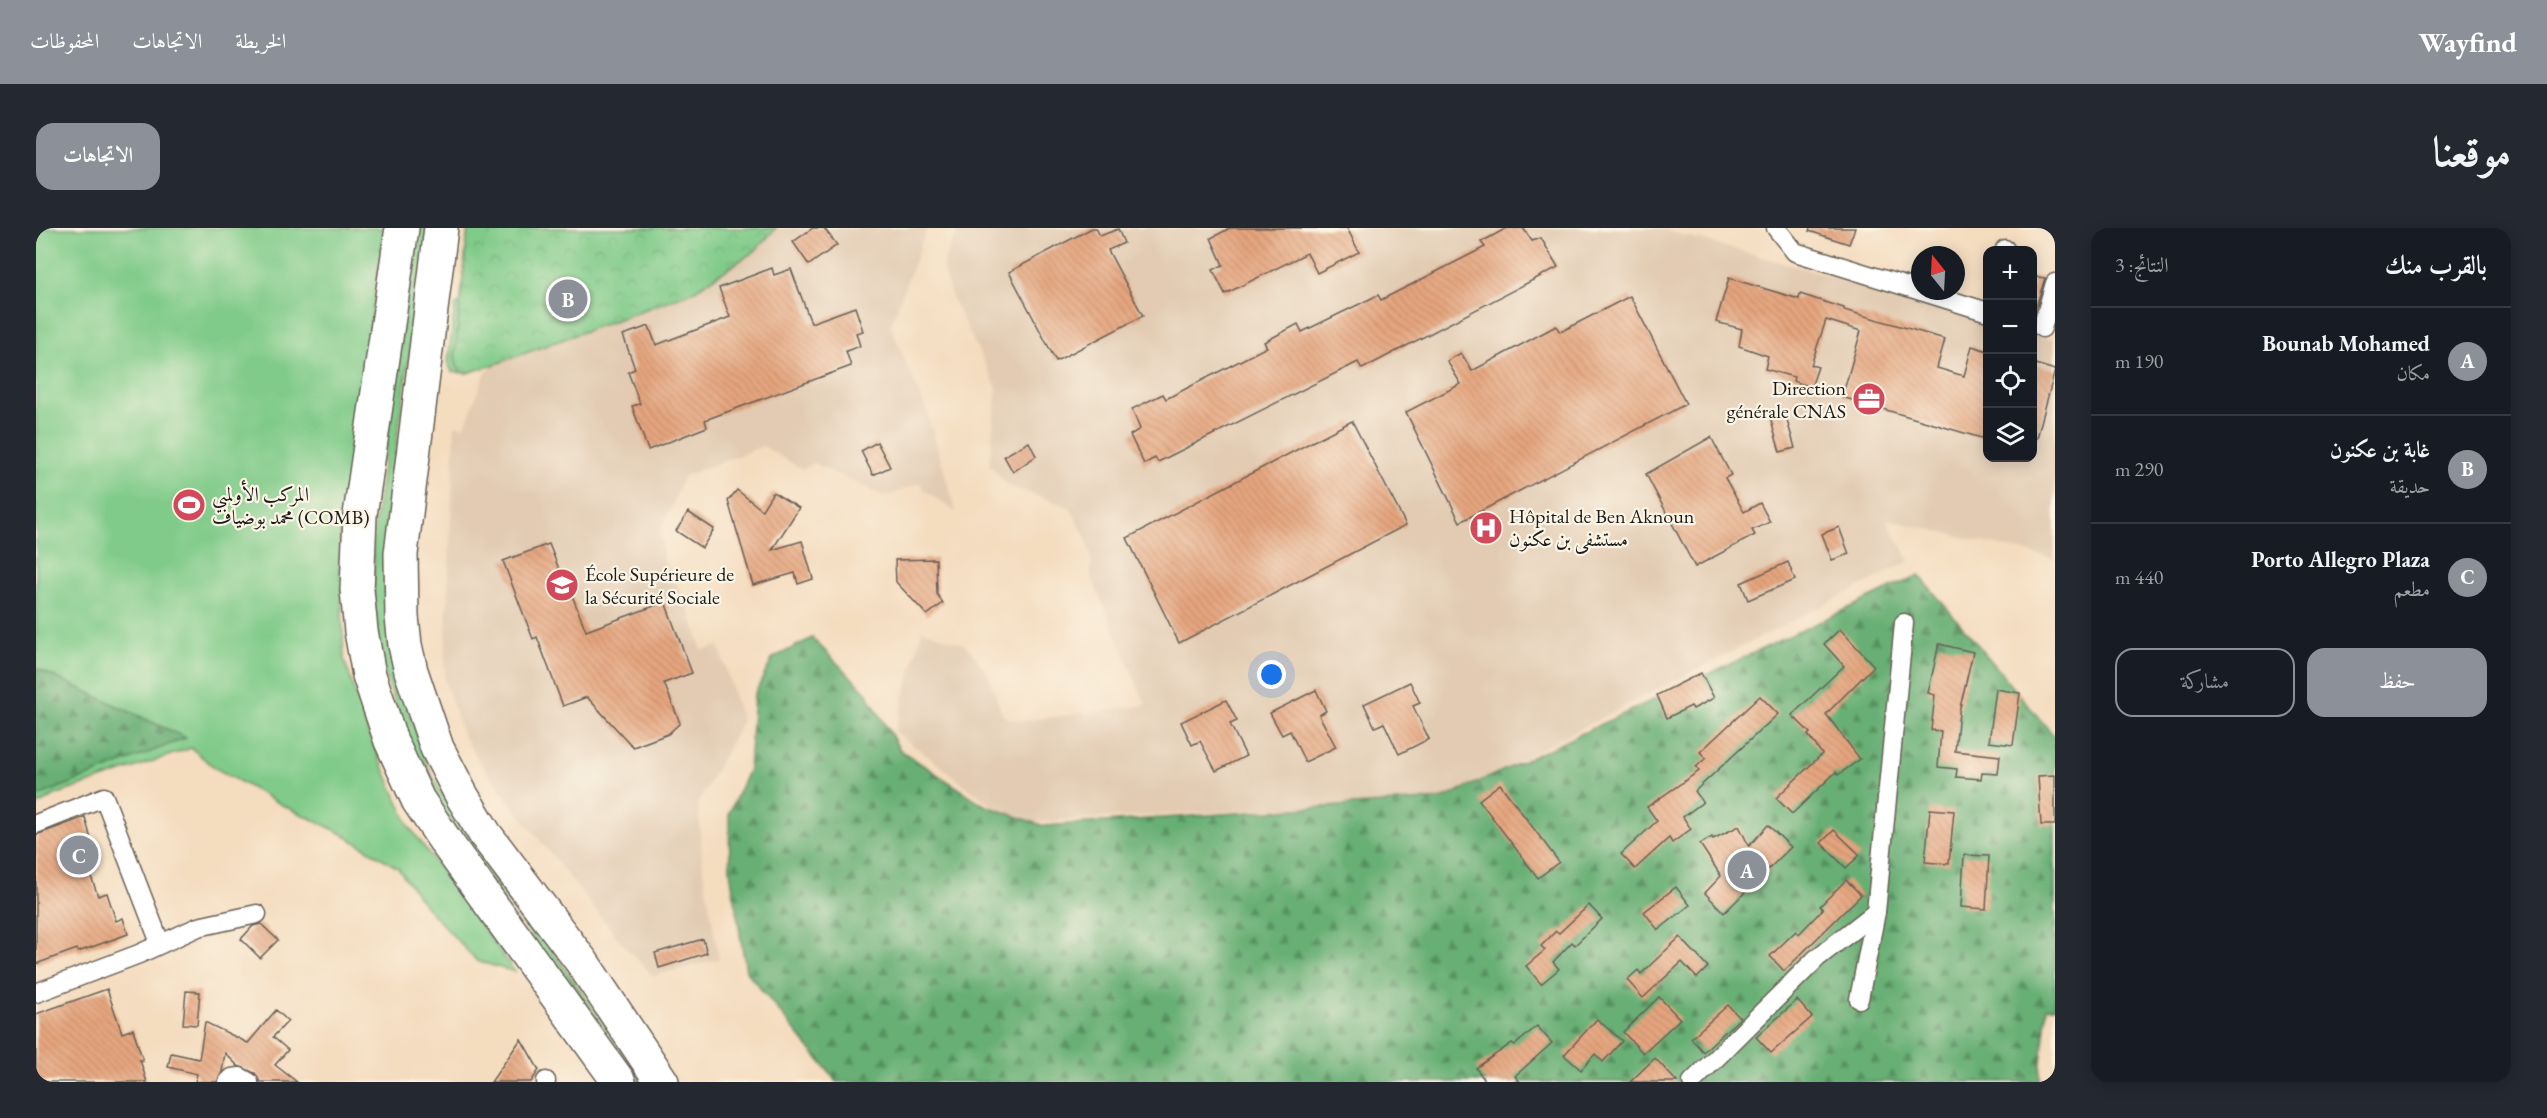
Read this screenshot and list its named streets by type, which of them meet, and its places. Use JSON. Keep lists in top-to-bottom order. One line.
{"places":{"office":["Direction générale CNAS"],"sports":["المركب الأولمبي محمد بوضياف (COMB)"],"hospital":["Hôpital de Ben Aknoun مستشفى بن عكنون"],"school or university":["École Supérieure de la Sécurité Sociale"]},"north":"top","page":{"header":"Wayfind","nav":["الخريطة","الاتجاهات","المحفوظات"],"title":"موقعنا","buttons":["الاتجاهات",["حفظ","مشاركة"]],"heading":["بالقرب منك","النتائج: 3"],"map_buttons":["+","−"],"pins":["B","C","A"],"list":[{"mark":"A","name":"Bounab Mohamed","note":"مكان","value":"190 m"},{"mark":"B","name":"غابة بن عكنون","note":"حديقة","value":"290 m"},{"mark":"C","name":"Porto Allegro Plaza","note":"مطعم","value":"440 m"}]}}
